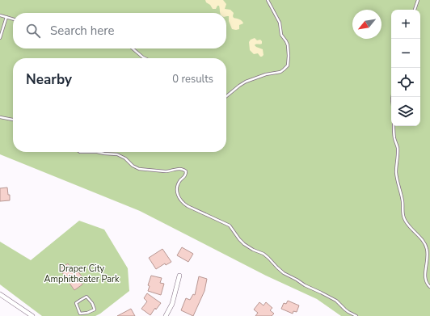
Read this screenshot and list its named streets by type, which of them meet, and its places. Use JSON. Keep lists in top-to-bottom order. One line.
{"parks":["Draper City Amphitheater Park"],"north":"bottom left","page":{"map_buttons":["+","−"],"search":"Search here","heading":["Nearby","0 results"]}}
